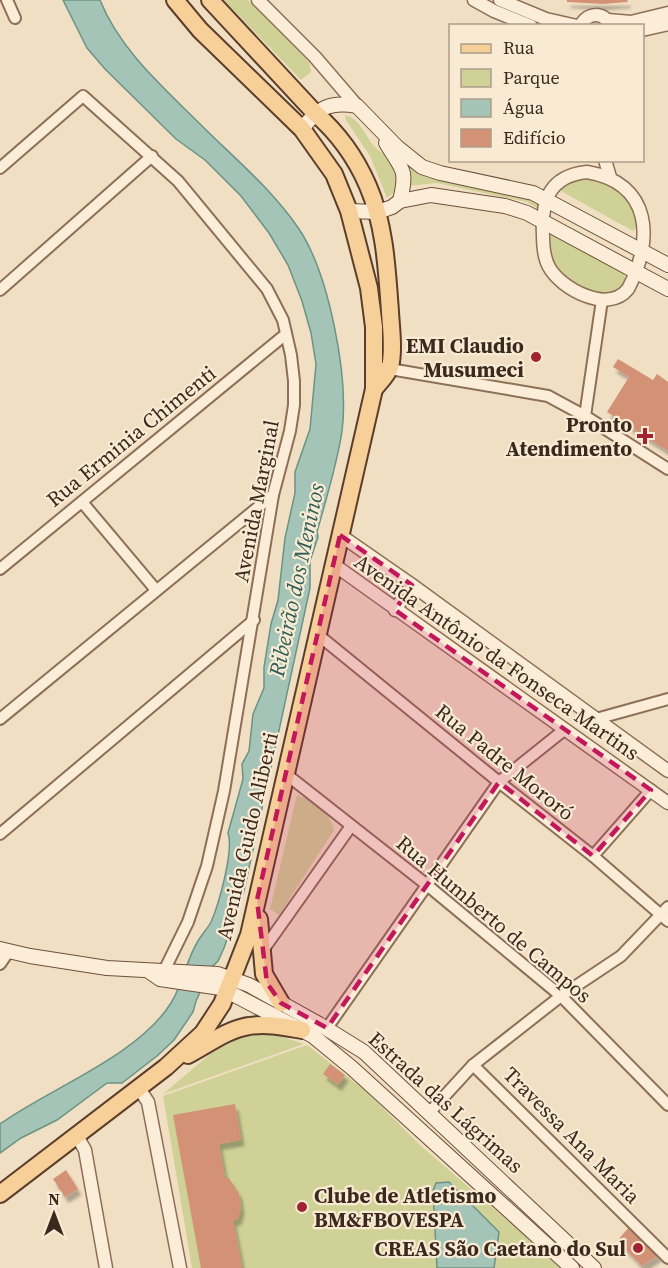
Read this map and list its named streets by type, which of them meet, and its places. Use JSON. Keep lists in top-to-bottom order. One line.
{"streets":{"main road":["Avenida Guido Aliberti","Estrada das Lágrimas"],"street":["Rua Erminia Chimenti","Avenida Marginal","Avenida Antônio da Fonseca Martins","Rua Padre Mororó","Rua Humberto de Campos","Travessa Ana Maria"]},"crossings":[["Rua Erminia Chimenti","Avenida Marginal"],["Avenida Marginal","Estrada das Lágrimas"],["Avenida Antônio da Fonseca Martins","Avenida Guido Aliberti"],["Rua Padre Mororó","Avenida Guido Aliberti"],["Avenida Guido Aliberti","Rua Humberto de Campos"],["Avenida Guido Aliberti","Estrada das Lágrimas"]],"water":["Ribeirão dos Meninos"],"places":{"other":["EMI Claudio Musumeci","Clube de Atletismo BM&FBOVESPA","CREAS São Caetano do Sul"],"health":["Pronto Atendimento"]},"legend":["Rua","Parque","Água","Edifício"],"north":"top"}
